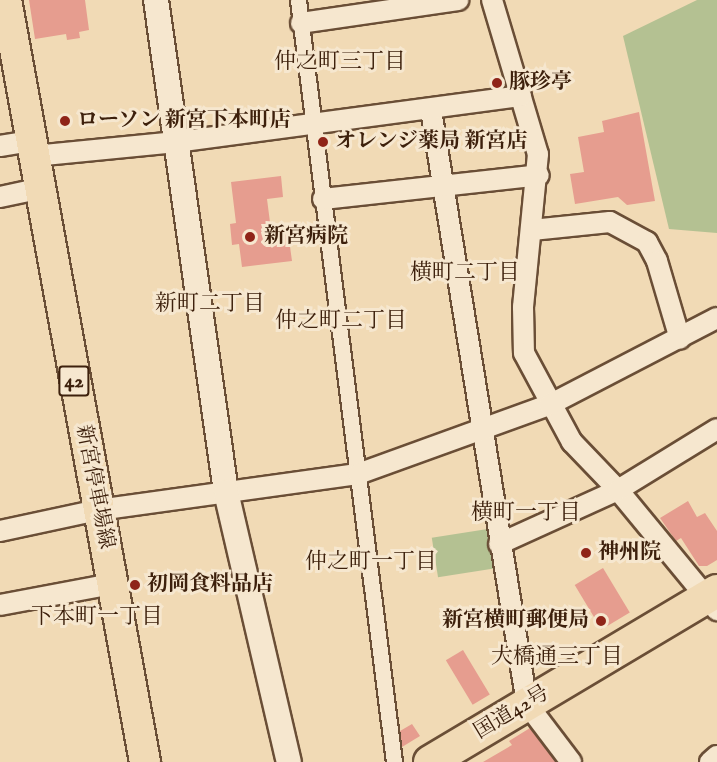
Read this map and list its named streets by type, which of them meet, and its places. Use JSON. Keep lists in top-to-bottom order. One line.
{"streets":{"highway":["国道42号"],"main road":["42","新宮停車場線"]},"districts":["仲之町三丁目","横町二丁目","新町二丁目","仲之町二丁目","横町一丁目","仲之町一丁目","下本町一丁目","大橋通三丁目"],"places":["豚珍亭","ローソン 新宮下本町店","オレンジ薬局 新宮店","新宮病院","神州院","初岡食料品店","新宮横町郵便局"]}
